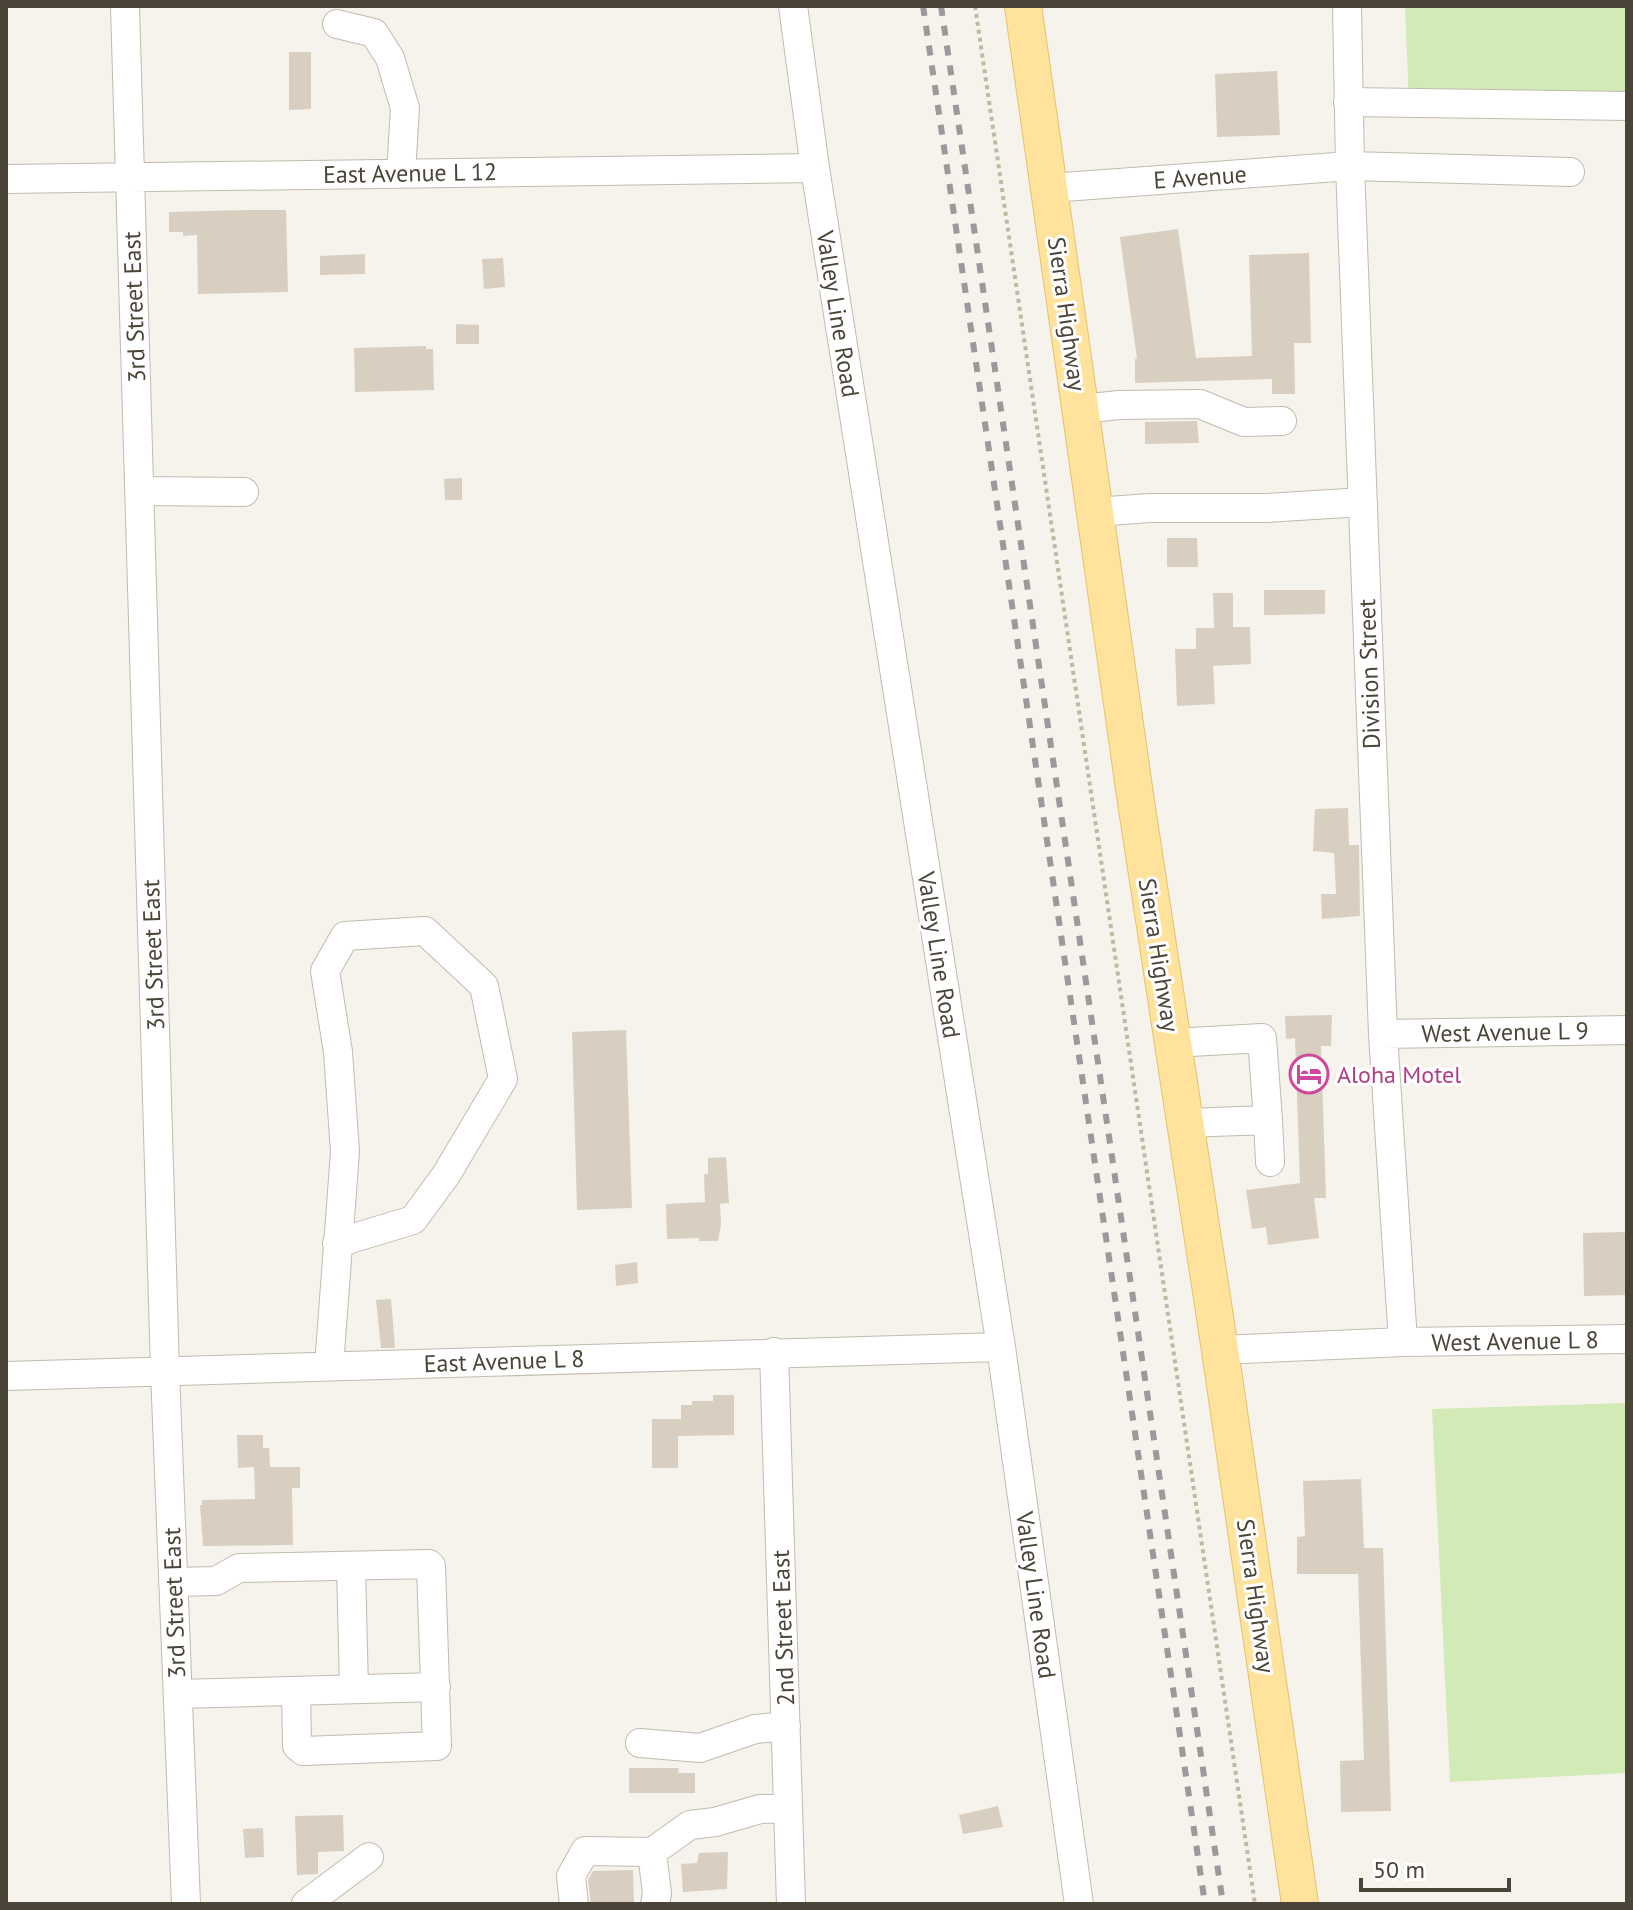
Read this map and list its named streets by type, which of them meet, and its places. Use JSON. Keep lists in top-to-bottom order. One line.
{"streets":{"main road":["Sierra Highway"],"street":["East Avenue L 12","E Avenue","3rd Street East","Valley Line Road","Division Street","West Avenue L 9","West Avenue L 8","East Avenue L 8","2nd Street East"]},"crossings":[["East Avenue L 12","3rd Street East"],["East Avenue L 12","Valley Line Road"],["E Avenue","Sierra Highway"],["E Avenue","Division Street"],["3rd Street East","East Avenue L 8"],["Valley Line Road","East Avenue L 8"],["Division Street","West Avenue L 9"],["Division Street","West Avenue L 8"],["East Avenue L 8","2nd Street East"]],"places":{"hotel":["Aloha Motel"]},"scale_bar":"50 m"}
